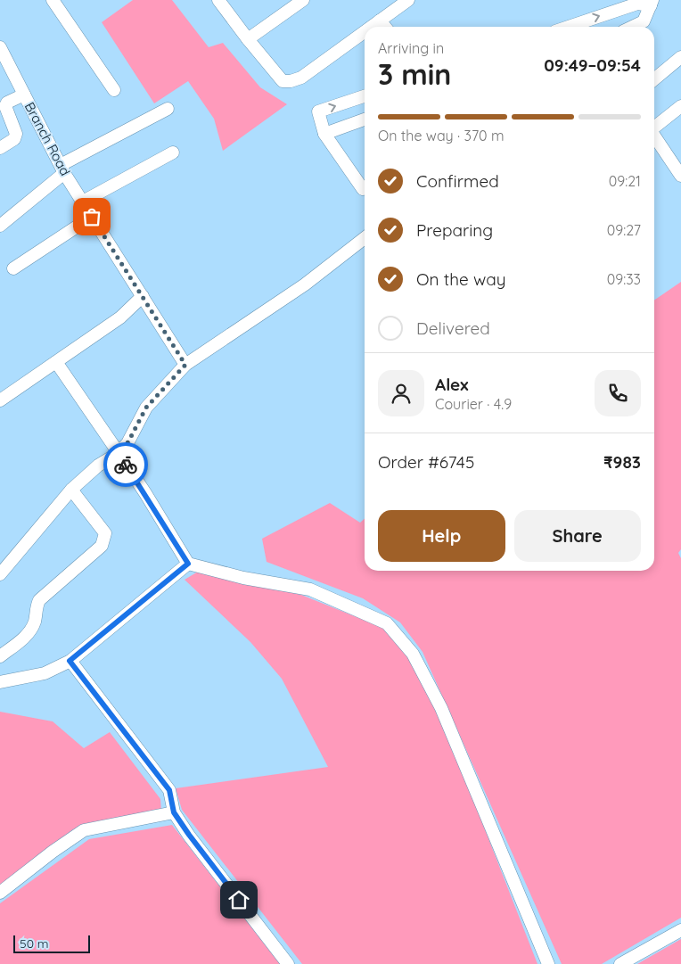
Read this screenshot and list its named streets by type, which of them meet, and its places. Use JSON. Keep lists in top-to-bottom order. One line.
{"streets":{"street":["Branch Road"]},"scale_bar":"50 m","page":{"heading":["3 min","Arriving in","09:49–09:54"],"panel":["Alex","Courier · 4.9","Order #6745","₹983"],"bar":"On the way · 370 m","list":[["Confirmed","09:21"],["Preparing","09:27"],["On the way","09:33"],"Delivered"],"buttons":["Help","Share"],"scale":"50 m"}}
